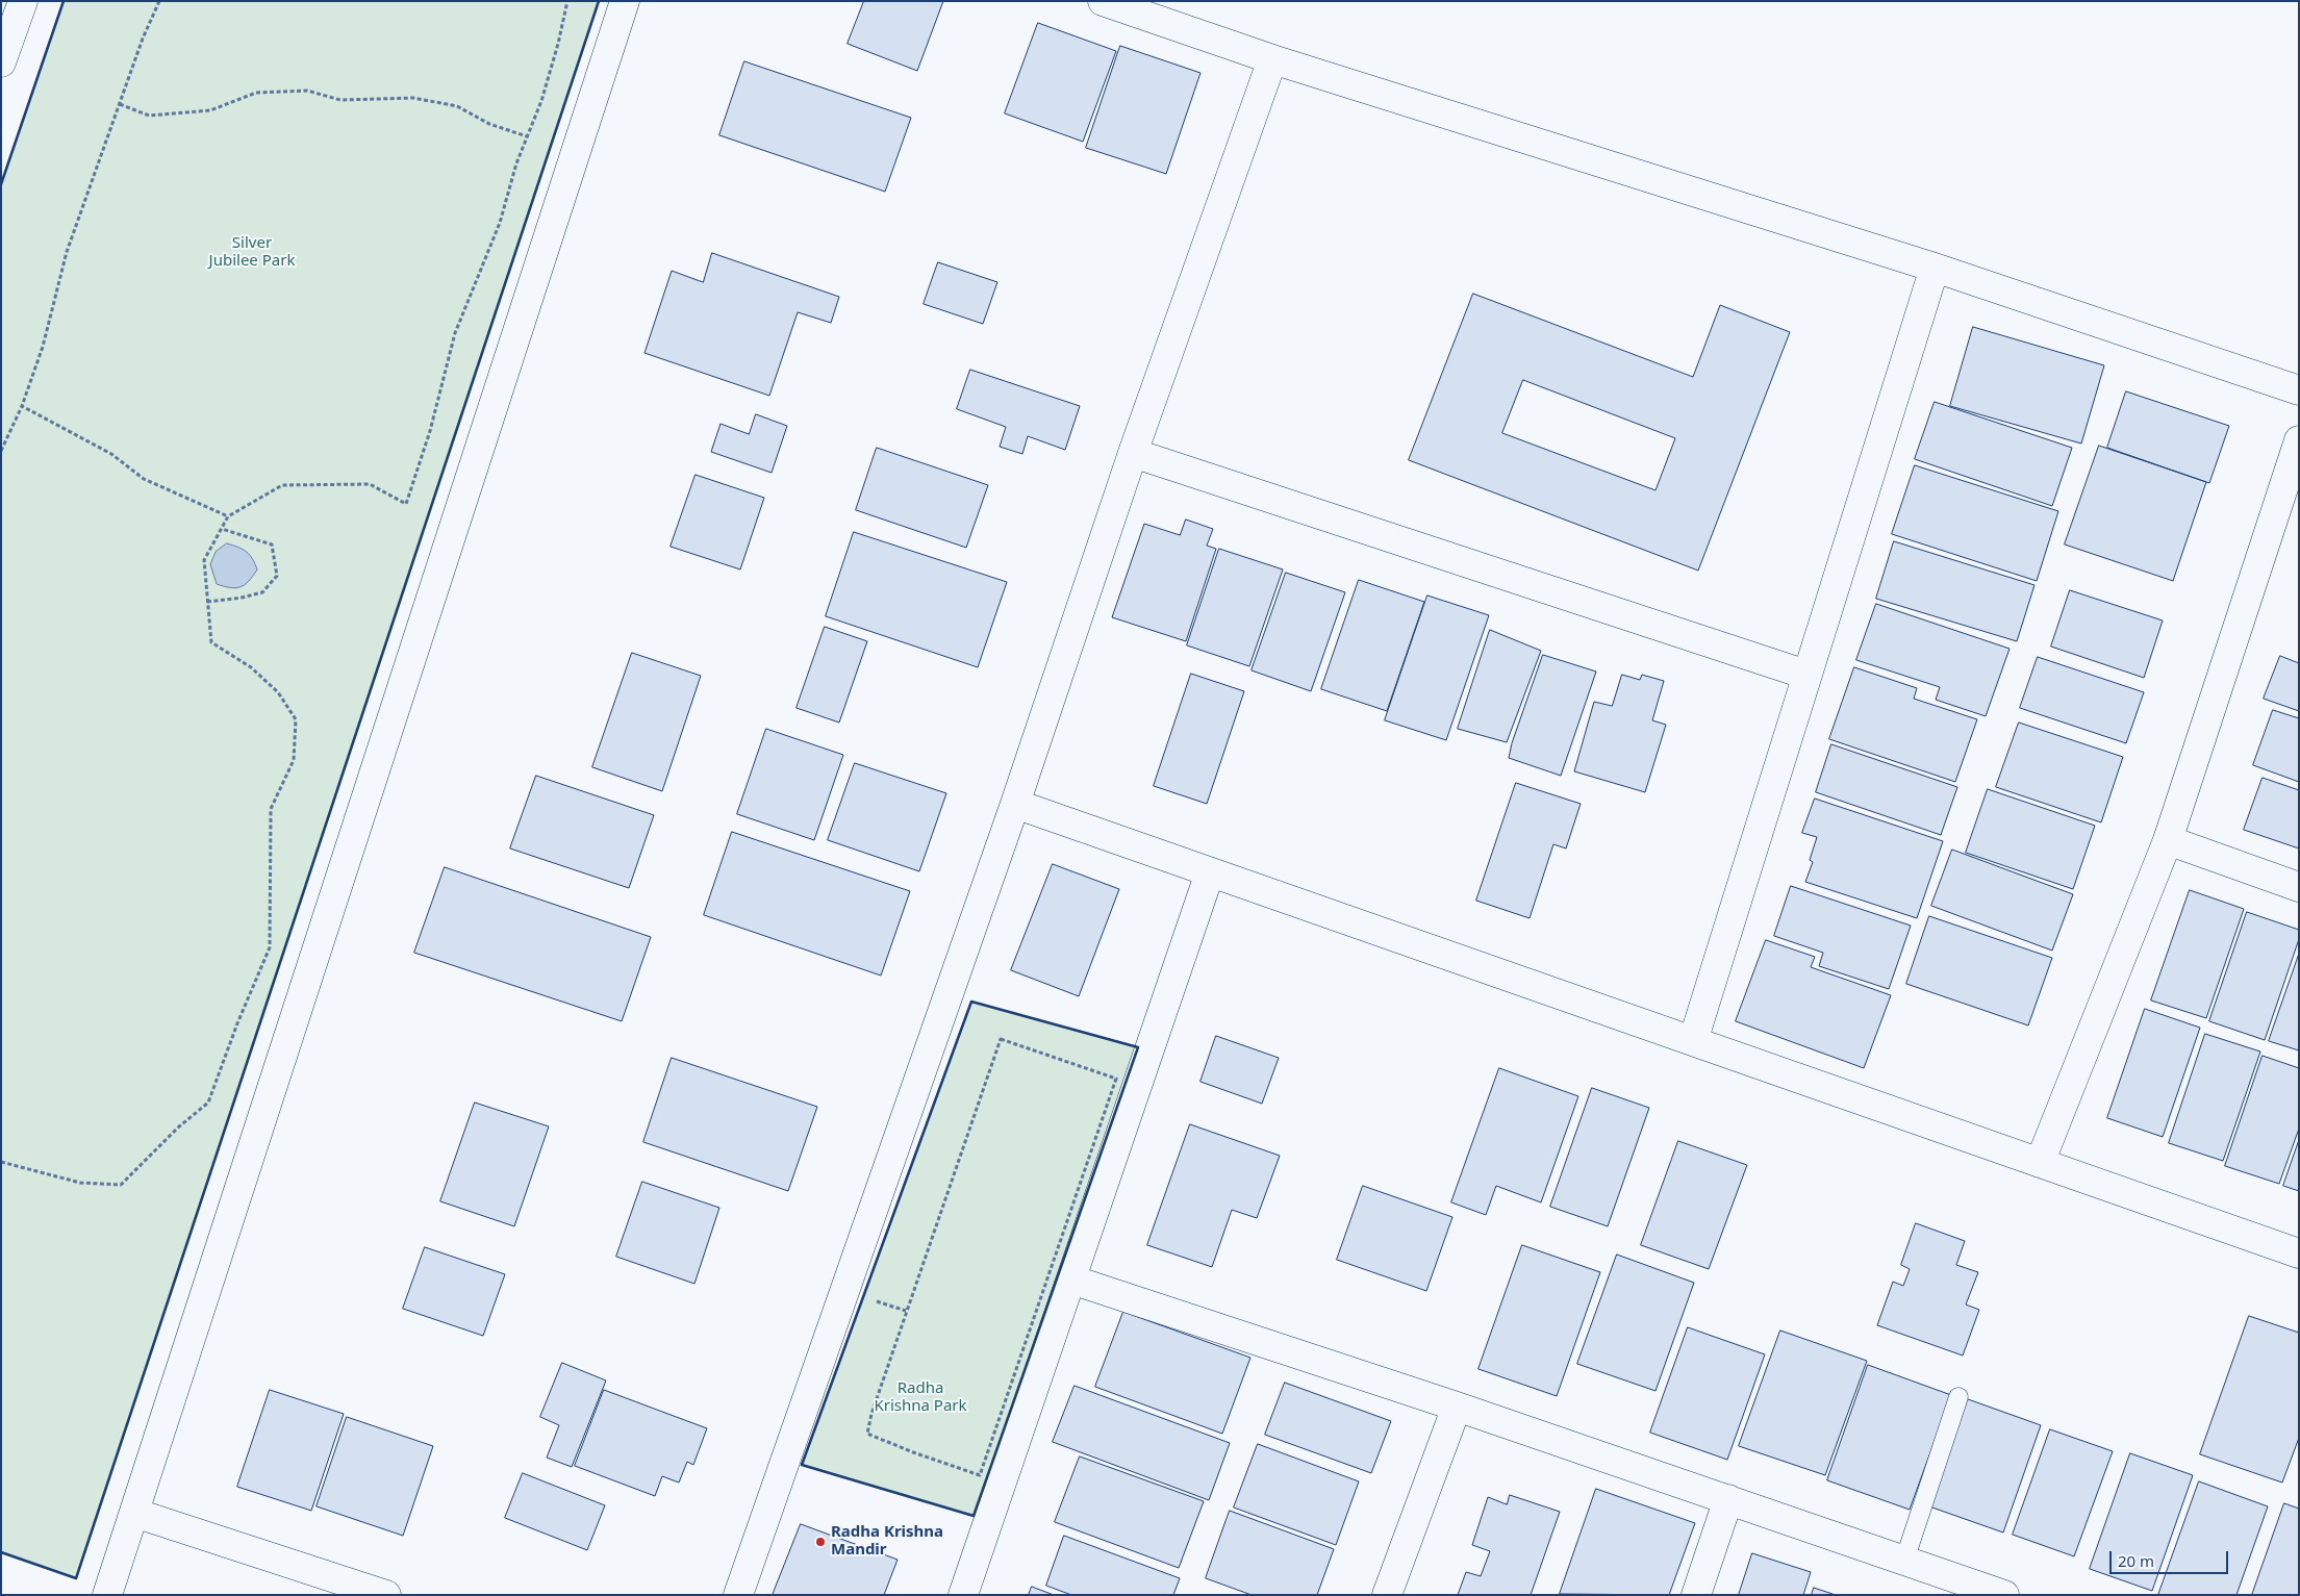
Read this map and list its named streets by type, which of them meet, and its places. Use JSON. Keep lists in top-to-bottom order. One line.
{"parks":["Silver Jubilee Park","Radha Krishna Park"],"places":["Radha Krishna Mandir"],"scale_bar":"20 m"}
